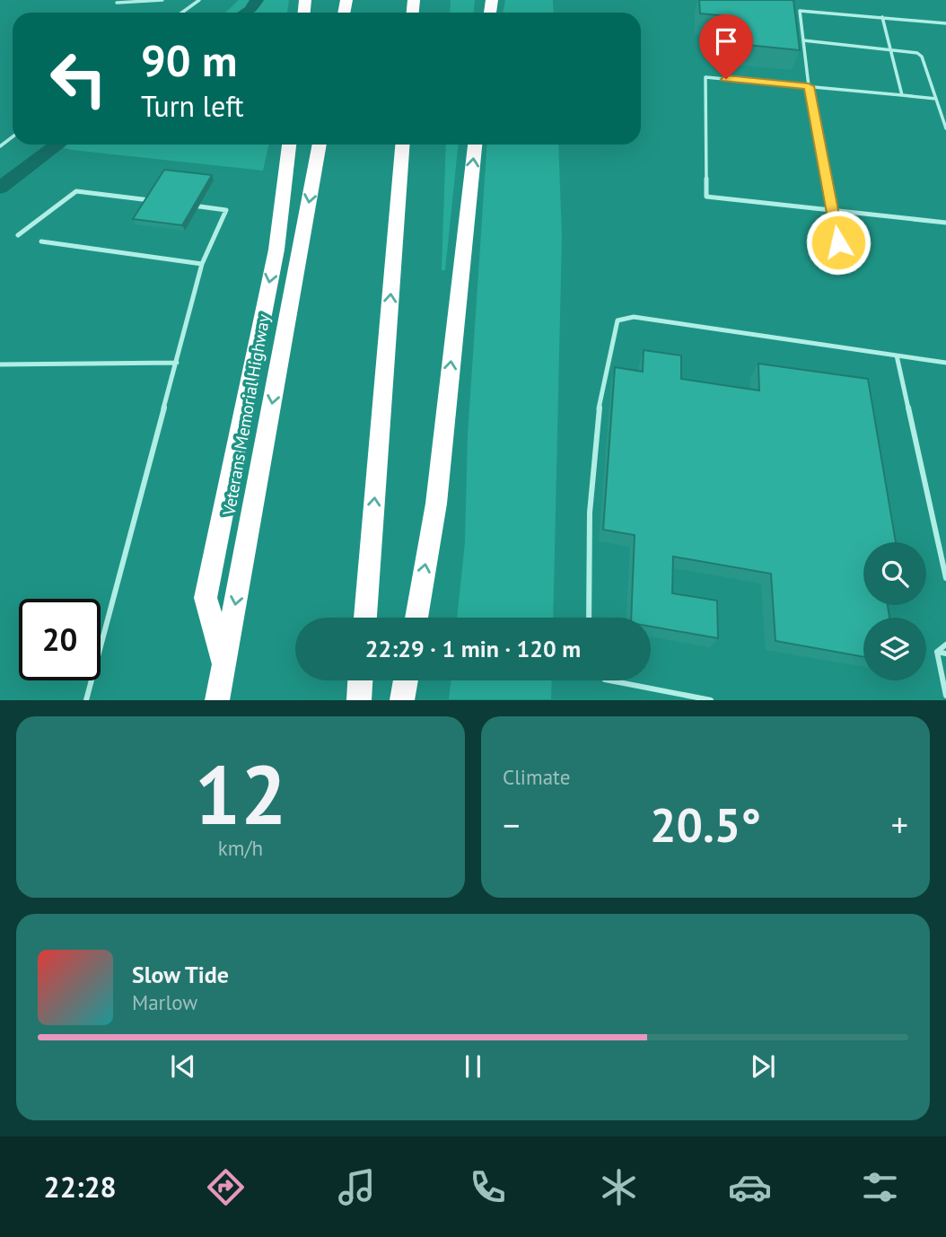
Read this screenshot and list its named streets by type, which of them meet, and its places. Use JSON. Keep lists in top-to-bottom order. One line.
{"streets":{"highway":["Veterans Memorial Highway"]},"page":{"turn":["90 m","Turn left"],"limit":"20","trip":"22:29 · 1 min · 120 m","tile":[["12","km/h"],"Climate"],"heat":["−","20.5°","+"],"song":["Slow Tide","Marlow"],"tabs":"22:28"}}
